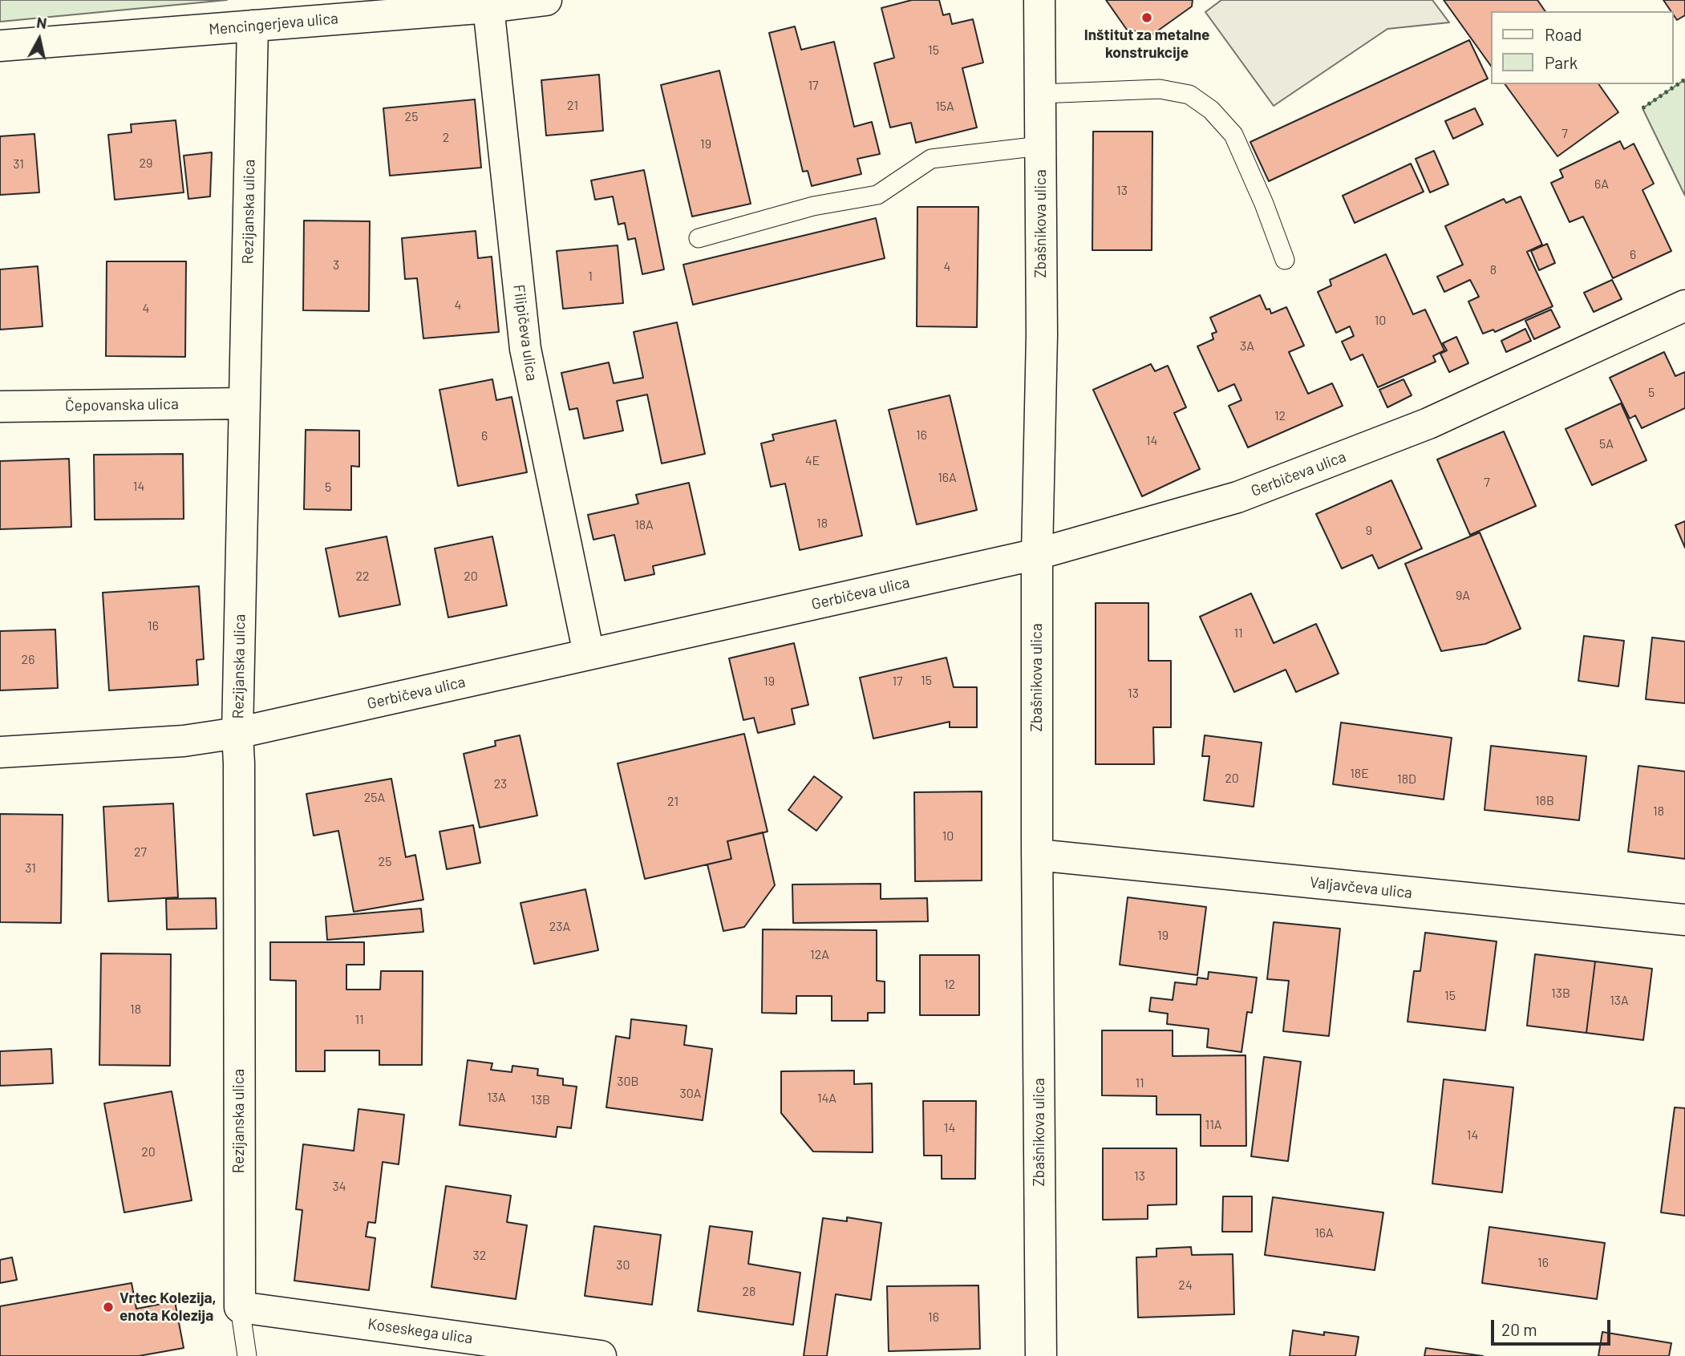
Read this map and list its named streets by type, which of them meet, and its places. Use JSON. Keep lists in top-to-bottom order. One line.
{"streets":{"street":["Mencingerjeva ulica","Rezijanska ulica","Zbašnikova ulica","Filipičeva ulica","Čepovanska ulica","Gerbičeva ulica","Valjavčeva ulica","Koseskega ulica"]},"crossings":[["Mencingerjeva ulica","Rezijanska ulica"],["Mencingerjeva ulica","Filipičeva ulica"],["Rezijanska ulica","Čepovanska ulica"],["Rezijanska ulica","Gerbičeva ulica"],["Rezijanska ulica","Koseskega ulica"],["Zbašnikova ulica","Gerbičeva ulica"],["Zbašnikova ulica","Valjavčeva ulica"],["Filipičeva ulica","Gerbičeva ulica"]],"places":["Inštitut za metalne konstrukcije","Vrtec Kolezija, enota Kolezija"],"house_numbers":["15","17","21","15A","25","7","2","19","29","31","6A","13","6","3","4","8","1","4","4","10","3A","5","12","16","6","14","5A","4E","16A","7","14","5","18","18A","9","22","20","9A","16","11","26","15","19","17","13","18E","20","18D","23","25A","18B","21","18","10","27","25","31","23A","19","12A","12","13B","15","13A","18","11","30B","11","30A","13A","14A","13B","11A","14","14","20","13","34","16A","32","16","30","24","28","16"],"legend":["Road","Park"],"scale_bar":"20 m","north":"top"}
